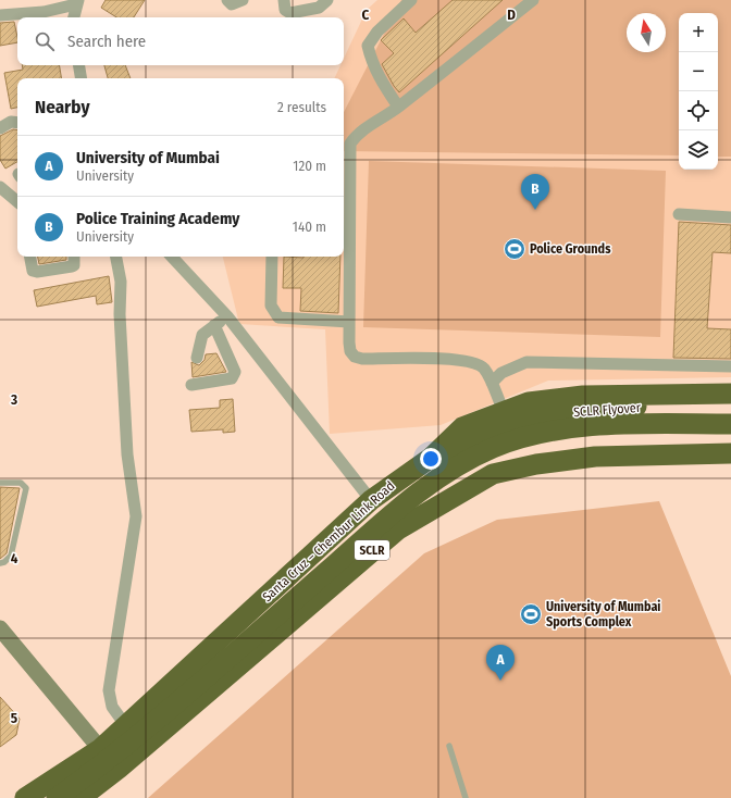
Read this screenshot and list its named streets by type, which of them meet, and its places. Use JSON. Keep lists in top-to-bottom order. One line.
{"streets":{"highway":["SCLR Flyover","Santa Cruz – Chembur Link Road","SCLR"]},"crossings":[["SCLR Flyover","Santa Cruz – Chembur Link Road"]],"places":{"sports":["Police Grounds","University of Mumbai Sports Complex"]},"north":"top","page":{"map_buttons":["+","−"],"search":"Search here","heading":["Nearby","2 results"],"list":[{"mark":"A","name":"University of Mumbai","note":"University","value":"120 m"},{"mark":"B","name":"Police Training Academy","note":"University","value":"140 m"}],"pins":["B","A"]},"grid":{"columns":["C","D"],"rows":["3","4","5"]}}
